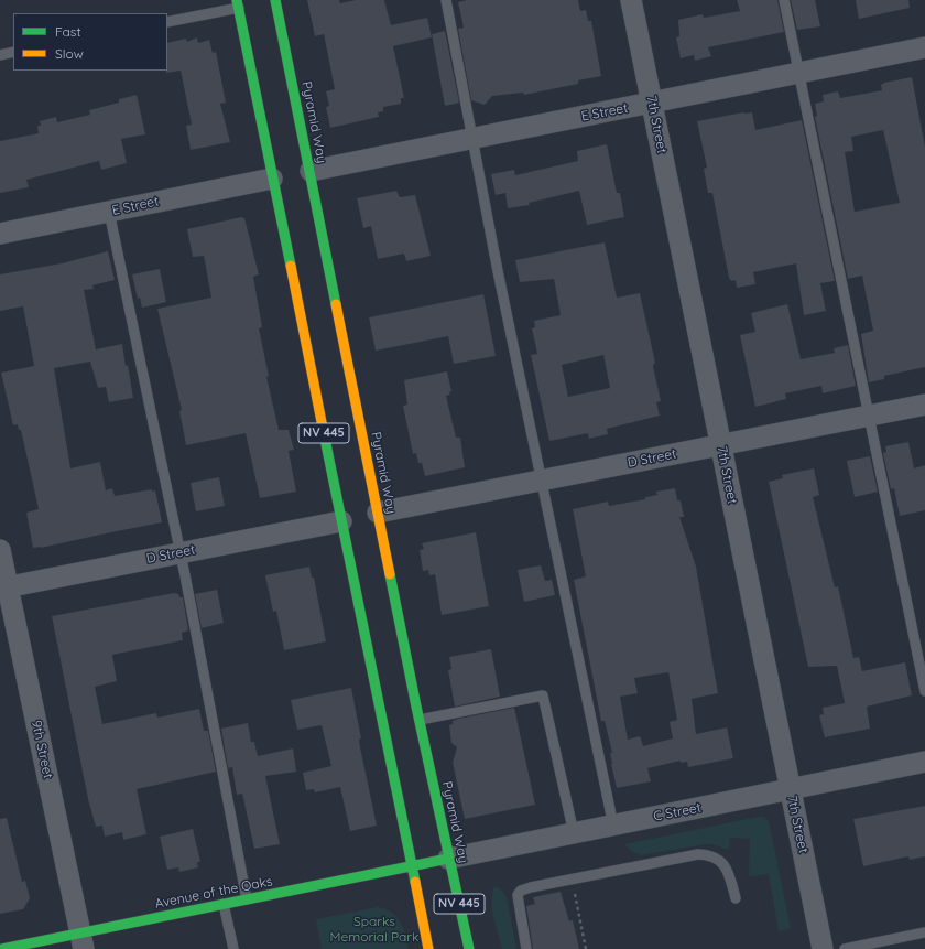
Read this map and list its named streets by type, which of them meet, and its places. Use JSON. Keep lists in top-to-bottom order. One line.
{"streets":{"main road":["Pyramid Way","NV 445","Avenue of the Oaks"],"street":["E Street","7th Street","D Street","9th Street","C Street"]},"crossings":[["E Street","Pyramid Way"],["E Street","7th Street"],["E Street","NV 445"],["Pyramid Way","D Street"],["Pyramid Way","C Street"],["Pyramid Way","Avenue of the Oaks"],["7th Street","D Street"],["7th Street","C Street"],["NV 445","D Street"],["NV 445","Avenue of the Oaks"],["D Street","9th Street"],["9th Street","Avenue of the Oaks"],["C Street","Avenue of the Oaks"]],"parks":["Sparks Memorial Park"],"legend":["Fast","Slow"]}
